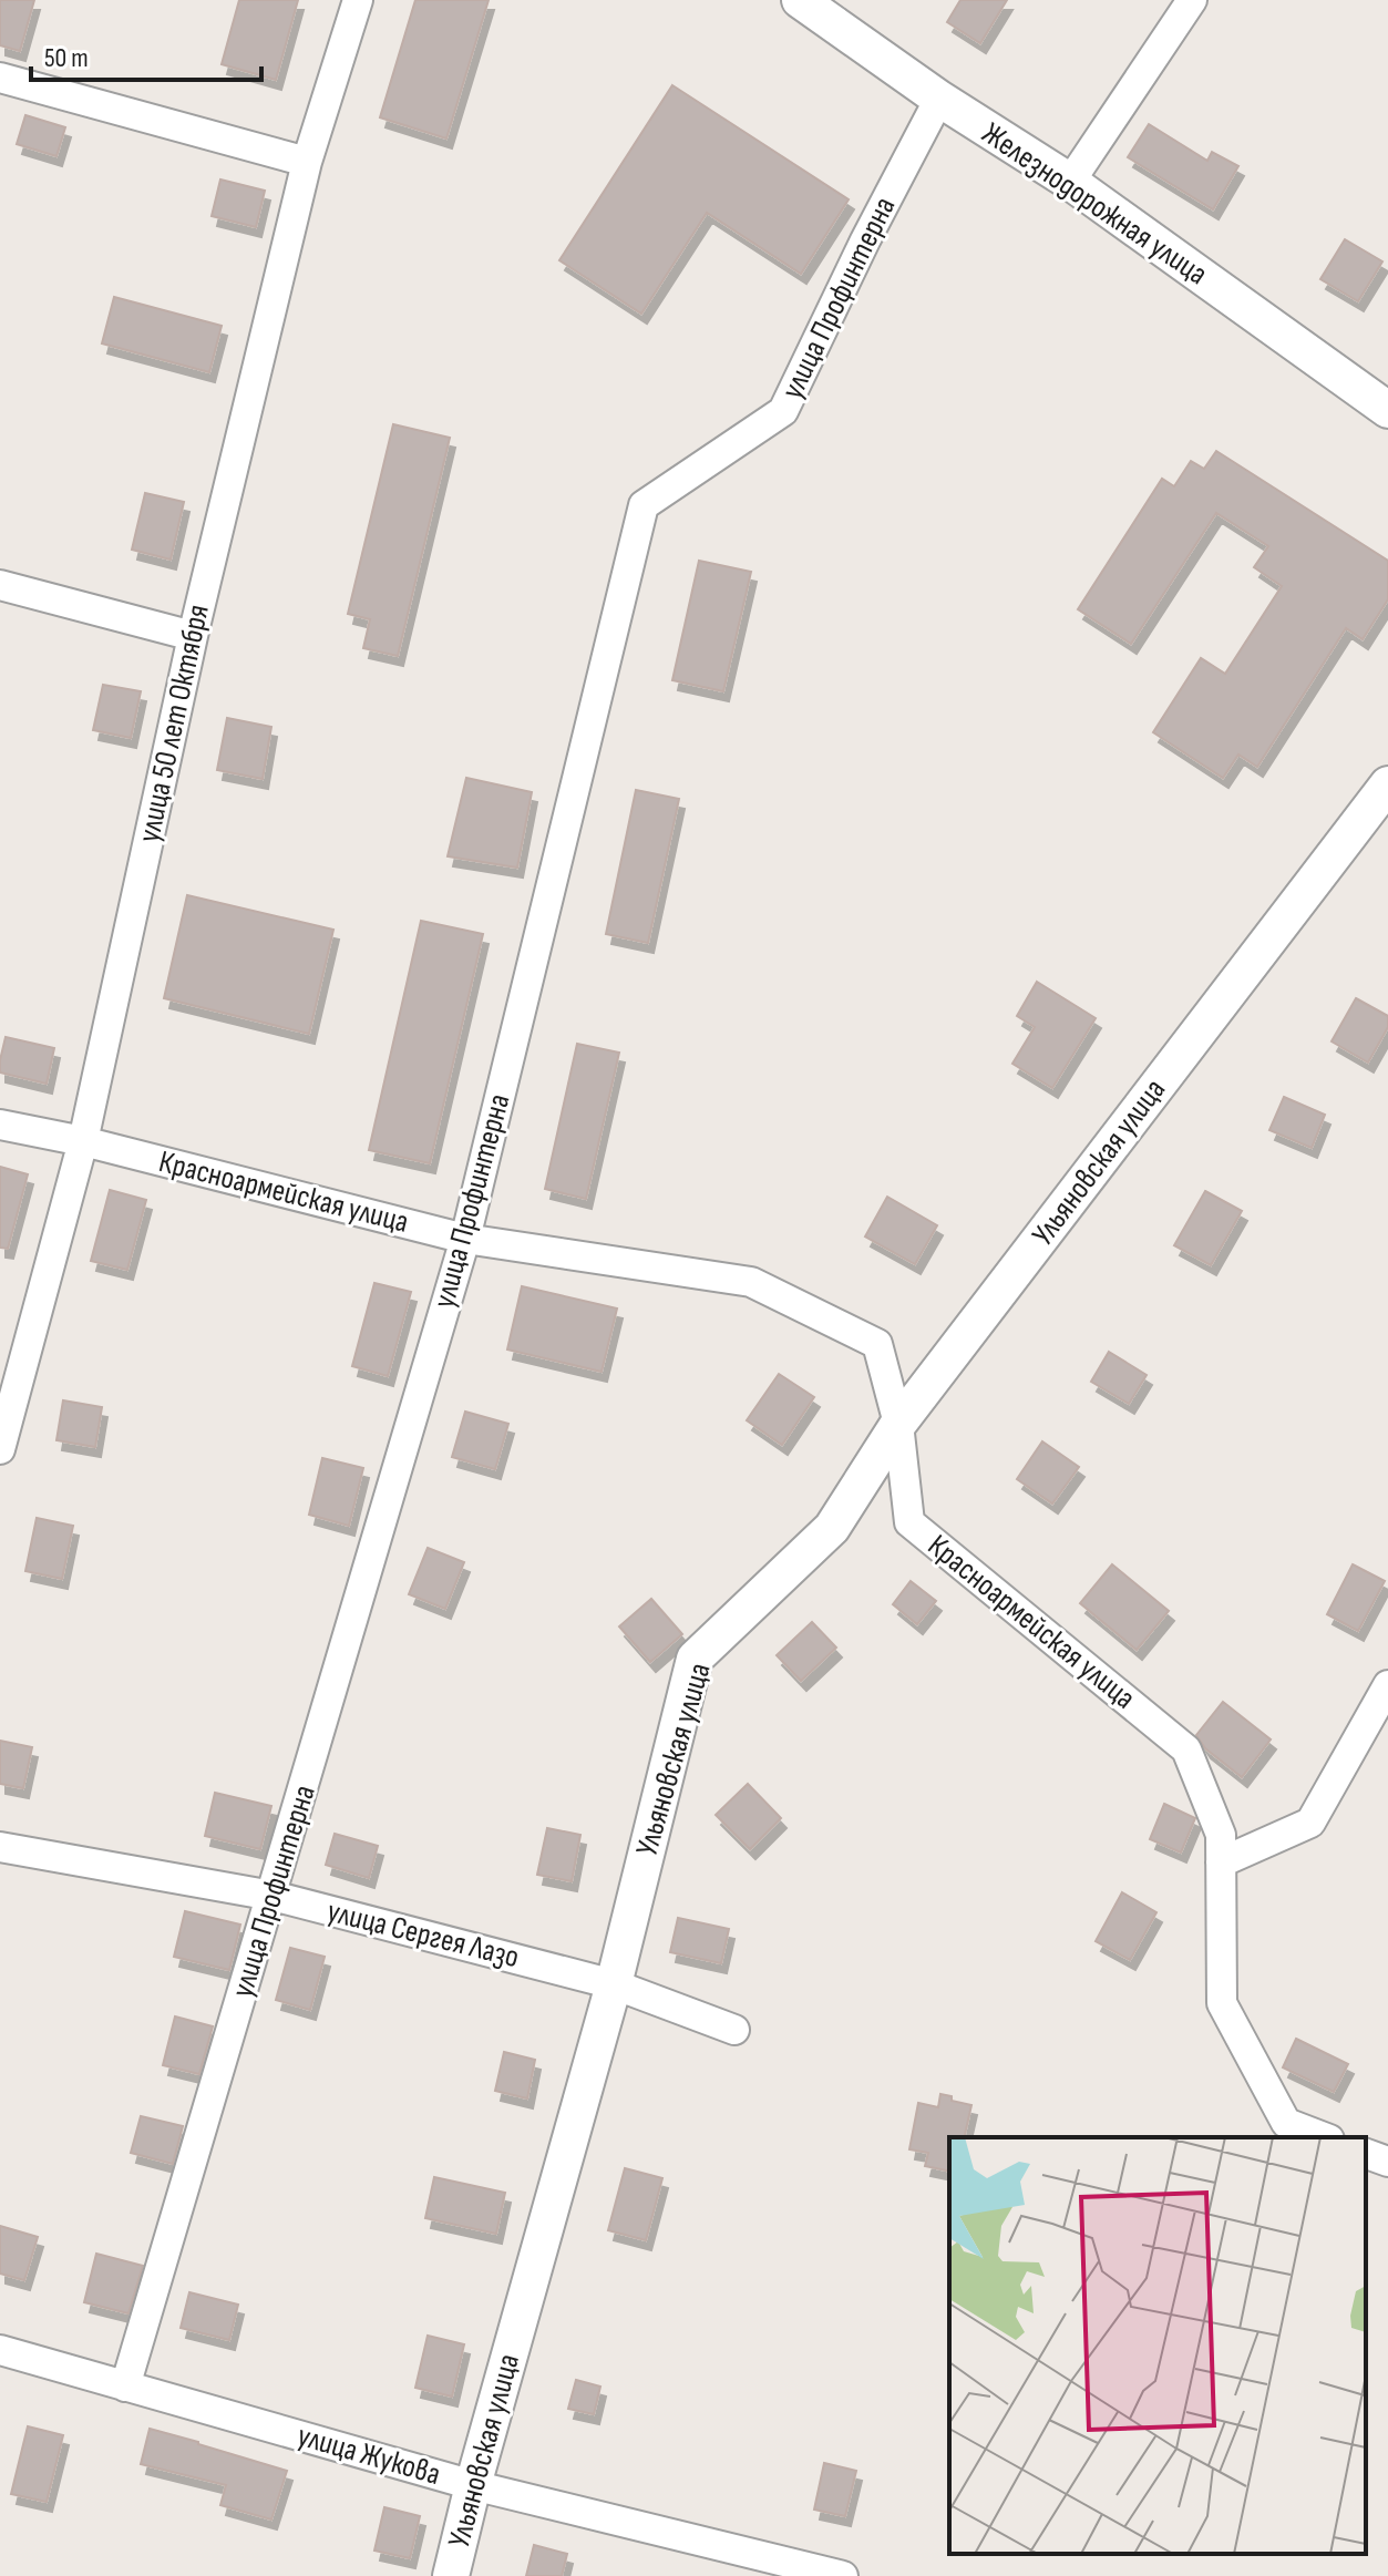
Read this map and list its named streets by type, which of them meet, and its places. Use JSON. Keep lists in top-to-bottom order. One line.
{"streets":{"street":["Железнодорожная улица","улица Профинтерна","улица 50 лет Октября","Ульяновская улица","Красноармейская улица","улица Сергея Лазо","улица Жукова"]},"crossings":[["Железнодорожная улица","улица Профинтерна"],["улица Профинтерна","Красноармейская улица"],["улица Профинтерна","улица Сергея Лазо"],["улица Профинтерна","улица Жукова"],["улица 50 лет Октября","Красноармейская улица"],["Ульяновская улица","Красноармейская улица"],["Ульяновская улица","улица Сергея Лазо"],["Ульяновская улица","улица Жукова"]],"scale_bar":"50 m"}
